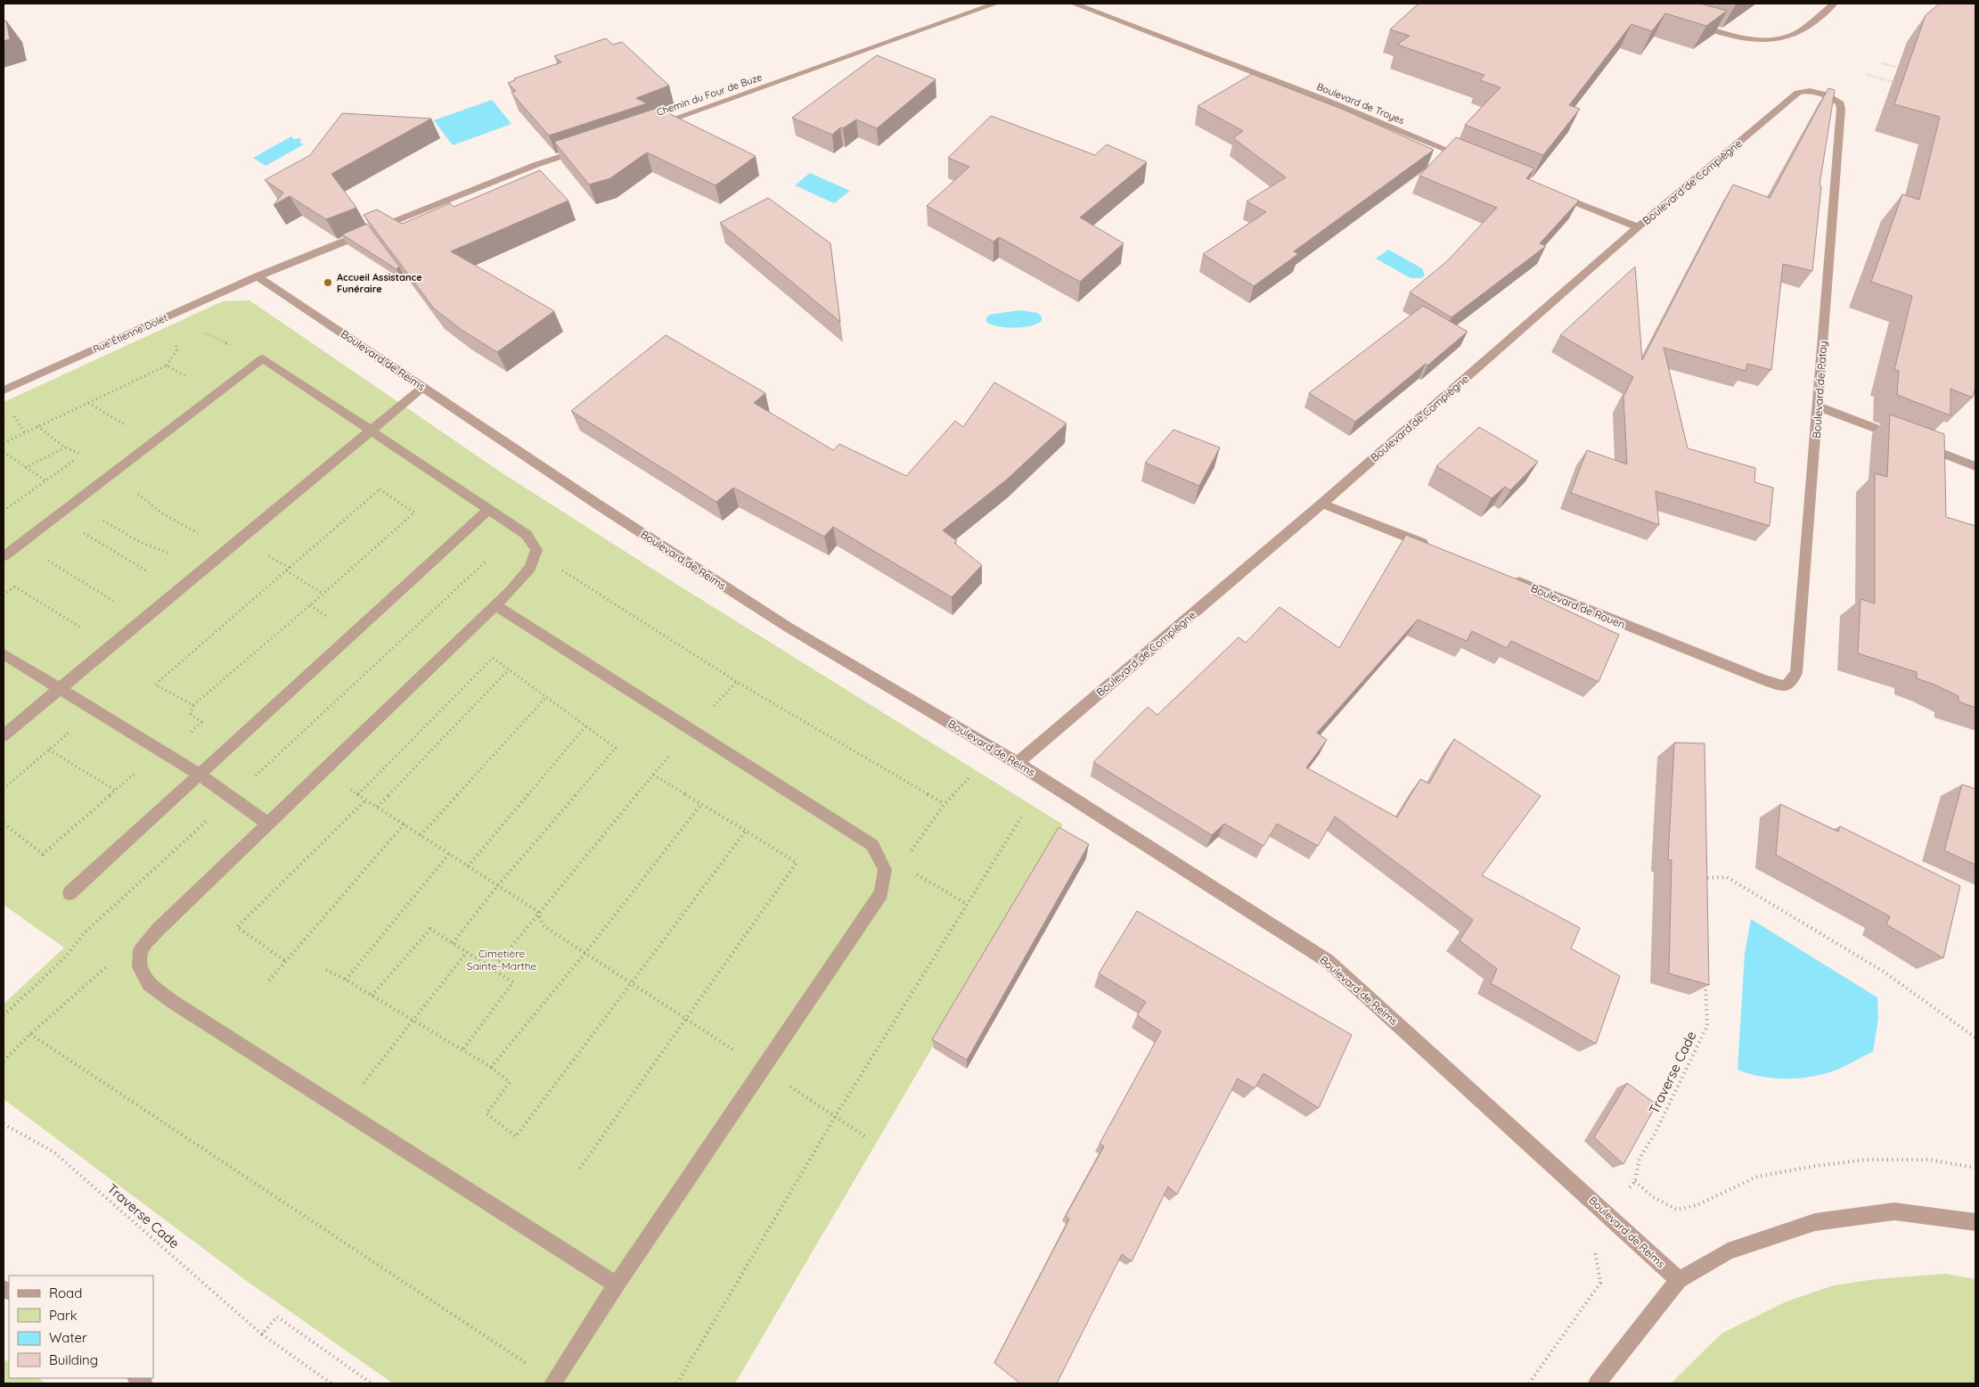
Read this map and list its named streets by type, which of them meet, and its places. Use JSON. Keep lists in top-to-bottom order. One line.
{"streets":{"street":["Chemin du Four de Buze","Boulevard de Troyes","Boulevard de Compiègne","Rue Étienne Dolet","Boulevard de Reims","Boulevard de Patay","Boulevard de Rouen"],"path":["Traverse Cade"]},"crossings":[["Boulevard de Compiègne","Boulevard de Reims"],["Boulevard de Compiègne","Boulevard de Patay"],["Rue Étienne Dolet","Boulevard de Reims"],["Boulevard de Patay","Boulevard de Rouen"]],"parks":["Cimetière Sainte-Marthe"],"places":["Accueil Assistance Funéraire"],"legend":["Road","Park","Water","Building"]}
